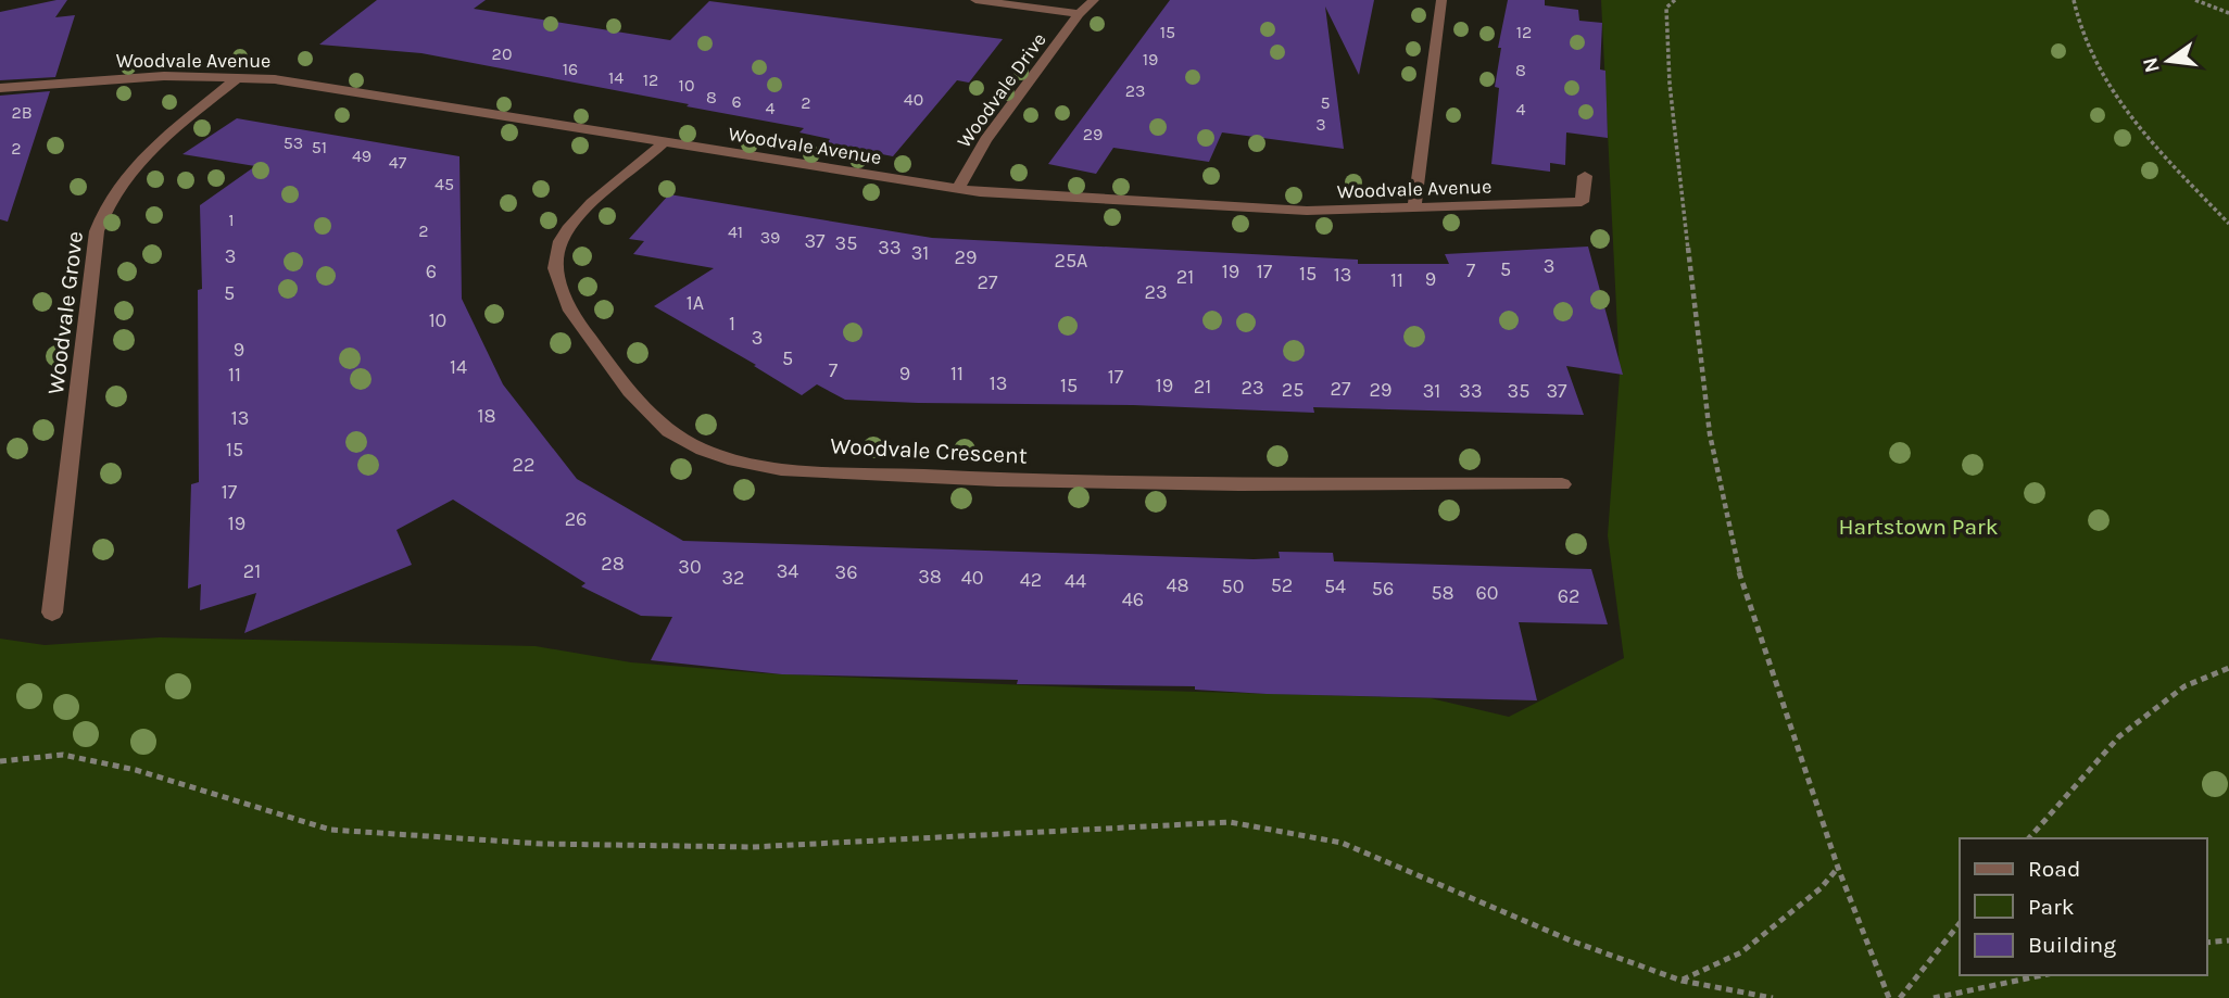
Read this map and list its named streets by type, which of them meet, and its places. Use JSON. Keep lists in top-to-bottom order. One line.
{"streets":{"street":["Woodvale Avenue","Woodvale Drive","Woodvale Grove","Woodvale Crescent"]},"crossings":[["Woodvale Avenue","Woodvale Drive"],["Woodvale Avenue","Woodvale Grove"],["Woodvale Avenue","Woodvale Crescent"]],"parks":["Hartstown Park"],"house_numbers":["15","12","20","19","16","8","14","12","10","23","8","40","6","2","5","4","4","2B","3","29","53","51","2","49","47","45","1","2","41","39","37","35","33","31","3","29","25A","3","5","7","6","19","17","15","13","21","9","11","27","23","5","1A","10","1","3","9","5","14","7","9","11","11","17","13","15","19","21","23","27","25","29","31","33","35","37","18","13","15","22","17","26","19","28","30","21","34","36","38","32","40","42","44","48","52","50","54","56","58","60","62","46"],"legend":["Road","Park","Building"],"north":"left"}
